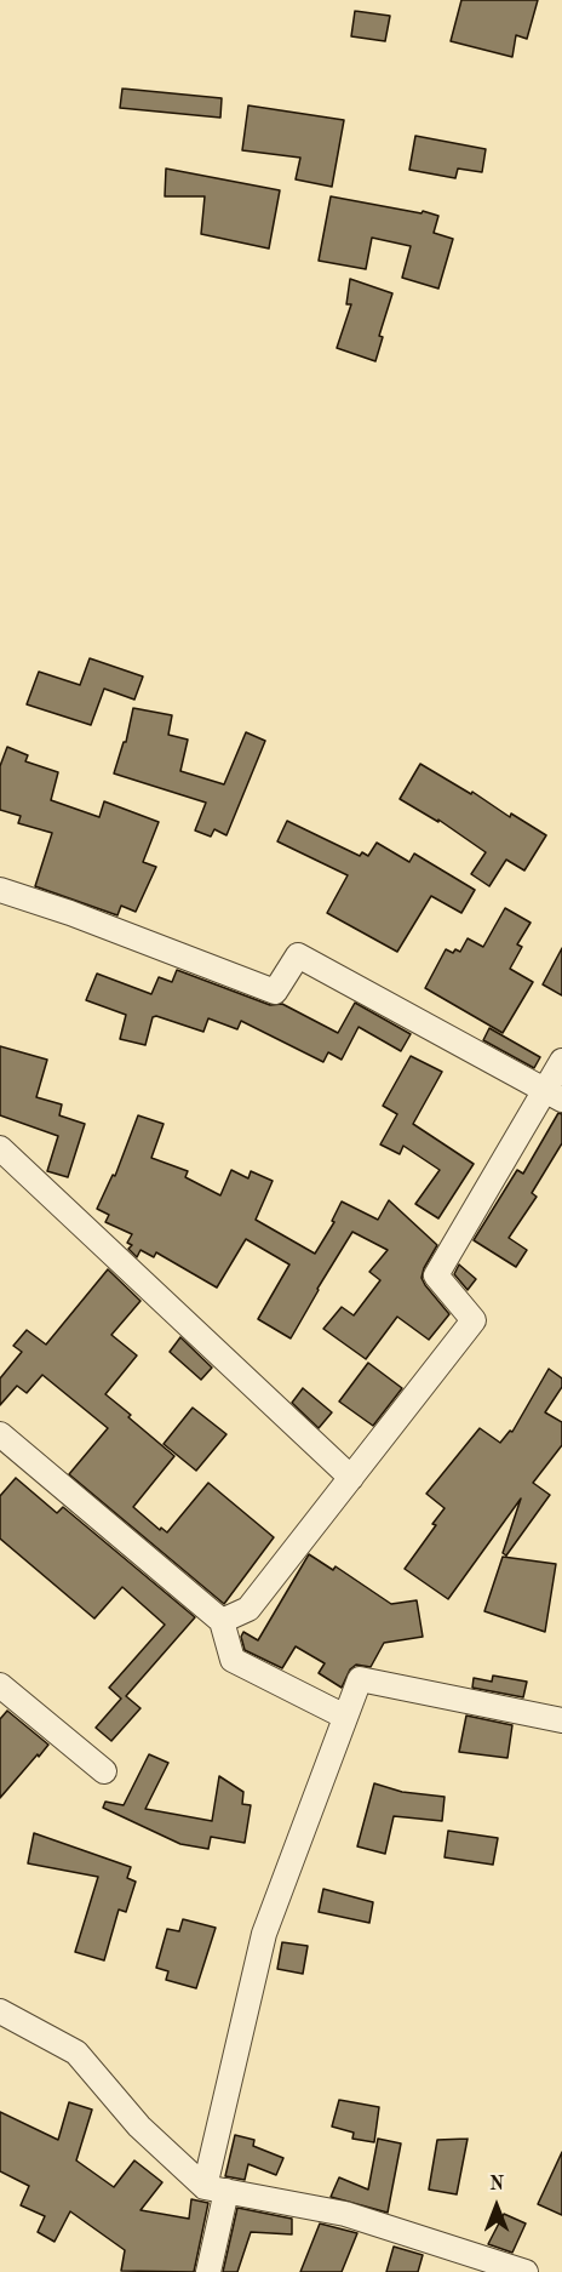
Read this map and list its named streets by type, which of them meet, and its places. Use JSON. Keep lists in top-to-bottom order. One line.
{"north":"top"}
